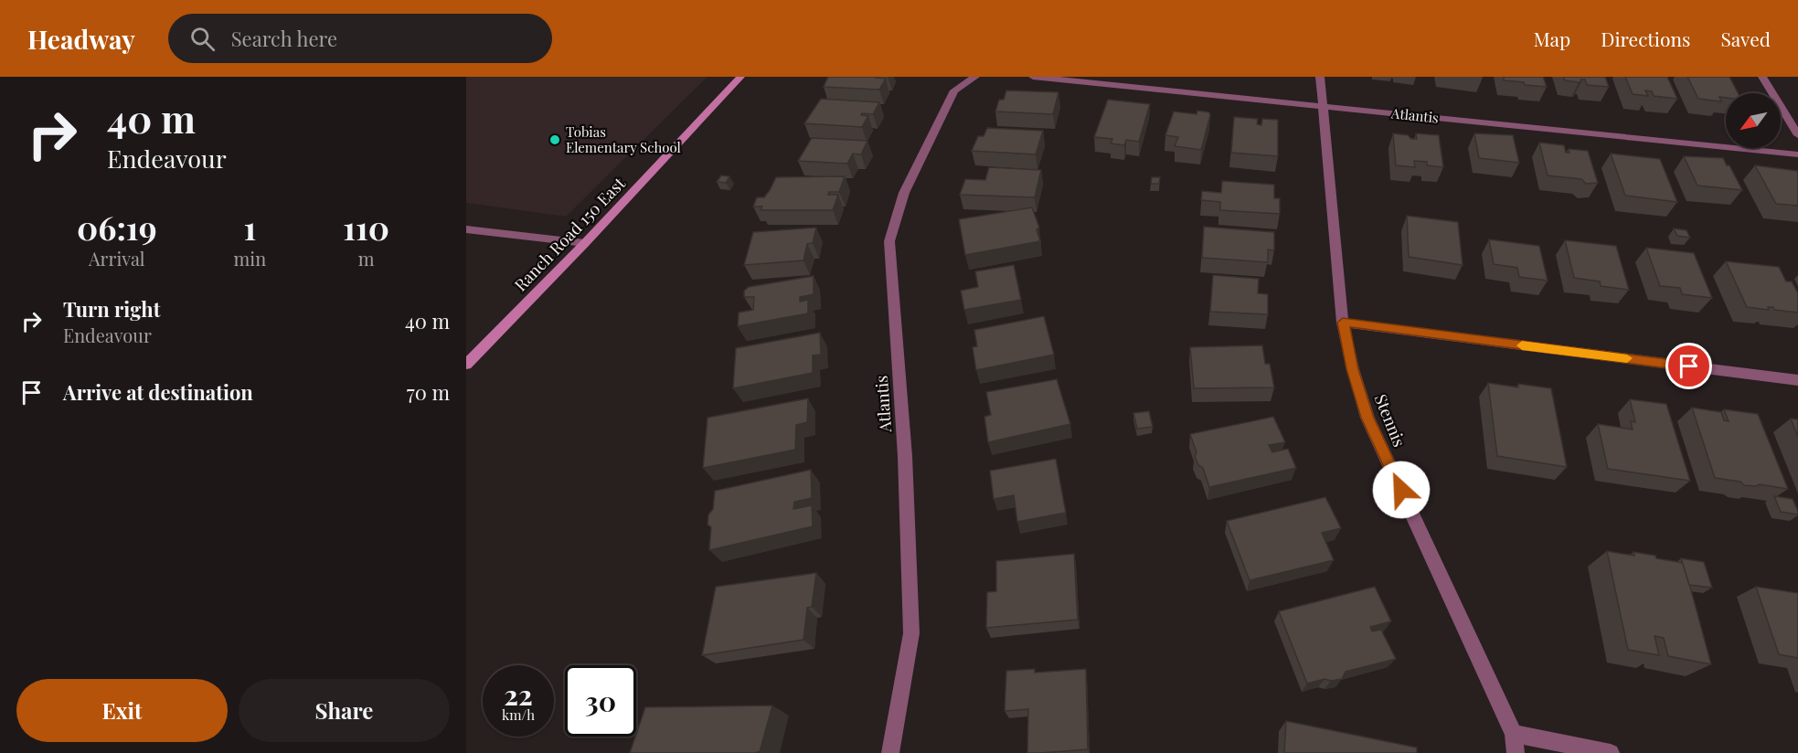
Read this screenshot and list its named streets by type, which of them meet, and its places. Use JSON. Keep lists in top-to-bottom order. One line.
{"streets":{"main road":["Ranch Road 150 East"],"street":["Atlantis","Stennis"]},"crossings":[["Atlantis","Stennis"]],"places":["Tobias Elementary School"],"north":"bottom left","page":{"header":"Headway","search":"Search here","nav":["Map","Directions","Saved"],"turn":["40 m","Endeavour"],"eta":["06:19","Arrival","1","min","110","m"],"list":[{"name":"Turn right","note":"Endeavour","value":"40 m"},{"name":"Arrive at destination","value":"70 m"}],"speed":"22 km/h","limit":"30","buttons":["Exit","Share"]}}
